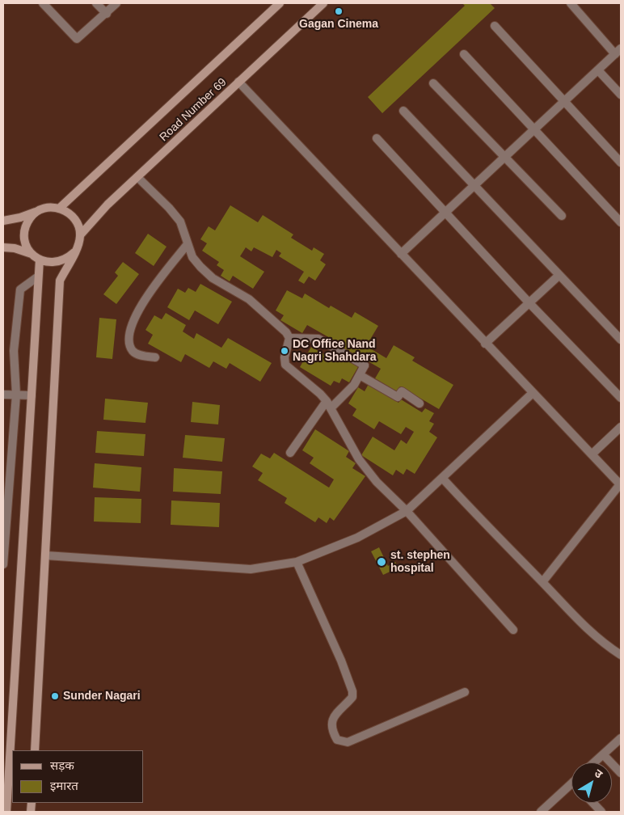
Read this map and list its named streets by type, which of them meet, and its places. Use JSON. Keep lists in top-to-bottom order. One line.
{"streets":{"main road":["Road Number 69"]},"places":["Gagan Cinema","DC Office Nand Nagri Shahdara","st. stephen hospital","Sunder Nagari"],"legend":["सड़क","इमारत"],"north":"top right"}
